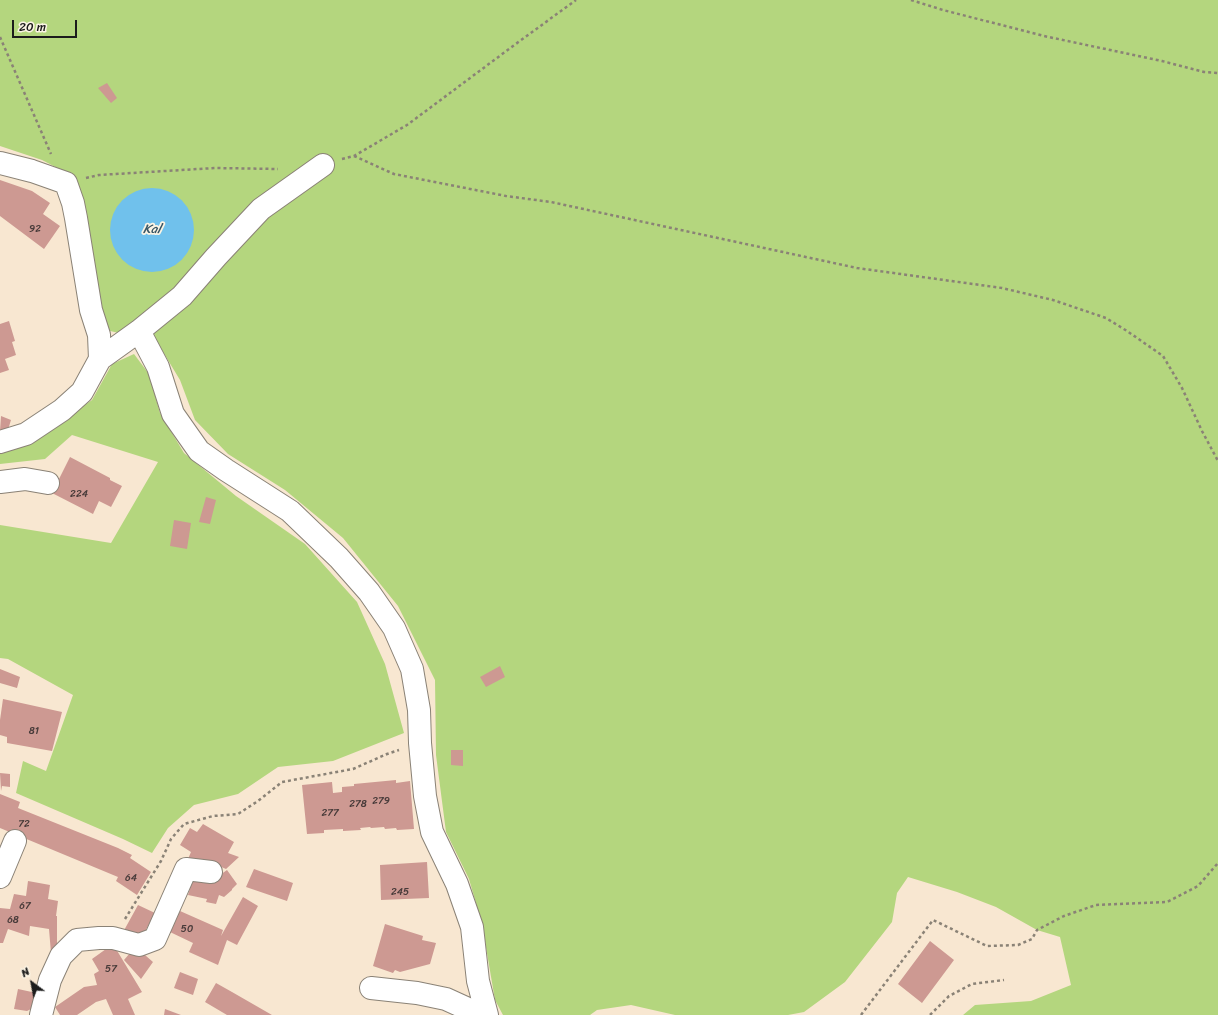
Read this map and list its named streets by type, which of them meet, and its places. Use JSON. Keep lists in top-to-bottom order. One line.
{"water":["Kal"],"house_numbers":["92","224","81","279","278","277","72","64","245","67","68","50","57"],"scale_bar":"20 m","north":"top left"}
